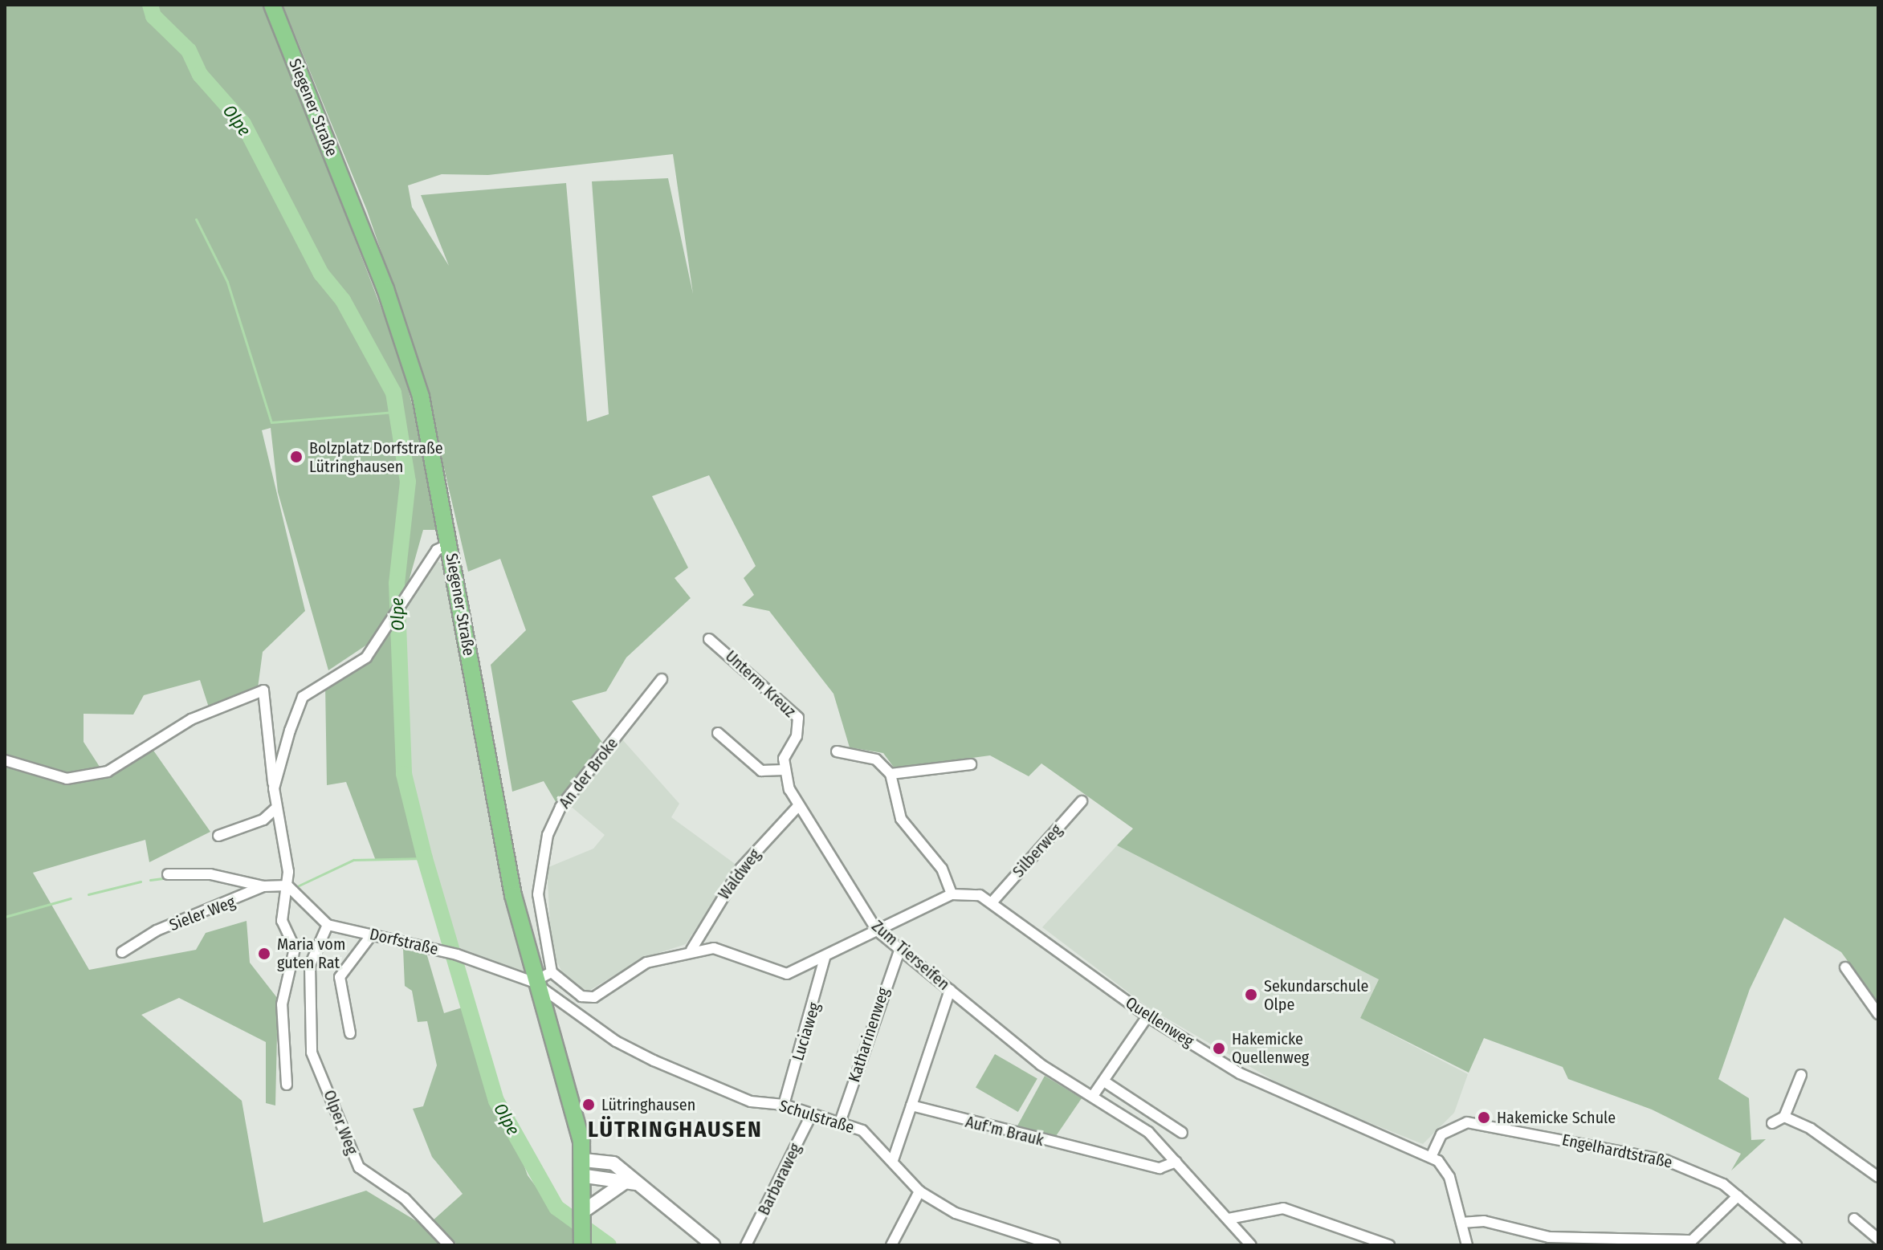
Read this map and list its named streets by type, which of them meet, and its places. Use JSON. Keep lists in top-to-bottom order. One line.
{"streets":{"main road":["Siegener Straße"],"street":["Unterm Kreuz","An der Broke","Silberweg","Waldweg","Sieler Weg","Dorfstraße","Zum Tierseifen","Quellenweg","Luciaweg","Katharinenweg","Schulstraße","Olper Weg","Auf'm Brauk","Engelhardtstraße","Barbaraweg"]},"crossings":[["Siegener Straße","Dorfstraße"],["Siegener Straße","Schulstraße"],["Unterm Kreuz","Zum Tierseifen"],["Silberweg","Quellenweg"],["Waldweg","Zum Tierseifen"],["Dorfstraße","Schulstraße"],["Dorfstraße","Olper Weg"],["Zum Tierseifen","Katharinenweg"],["Zum Tierseifen","Auf'm Brauk"],["Quellenweg","Engelhardtstraße"],["Luciaweg","Schulstraße"],["Katharinenweg","Schulstraße"],["Schulstraße","Barbaraweg"]],"districts":["LÜTRINGHAUSEN"],"water":["Olpe"],"places":["Bolzplatz Dorfstraße Lütringhausen","Maria vom guten Rat","Sekundarschule Olpe","Hakemicke Quellenweg","Lütringhausen","Hakemicke Schule"]}
